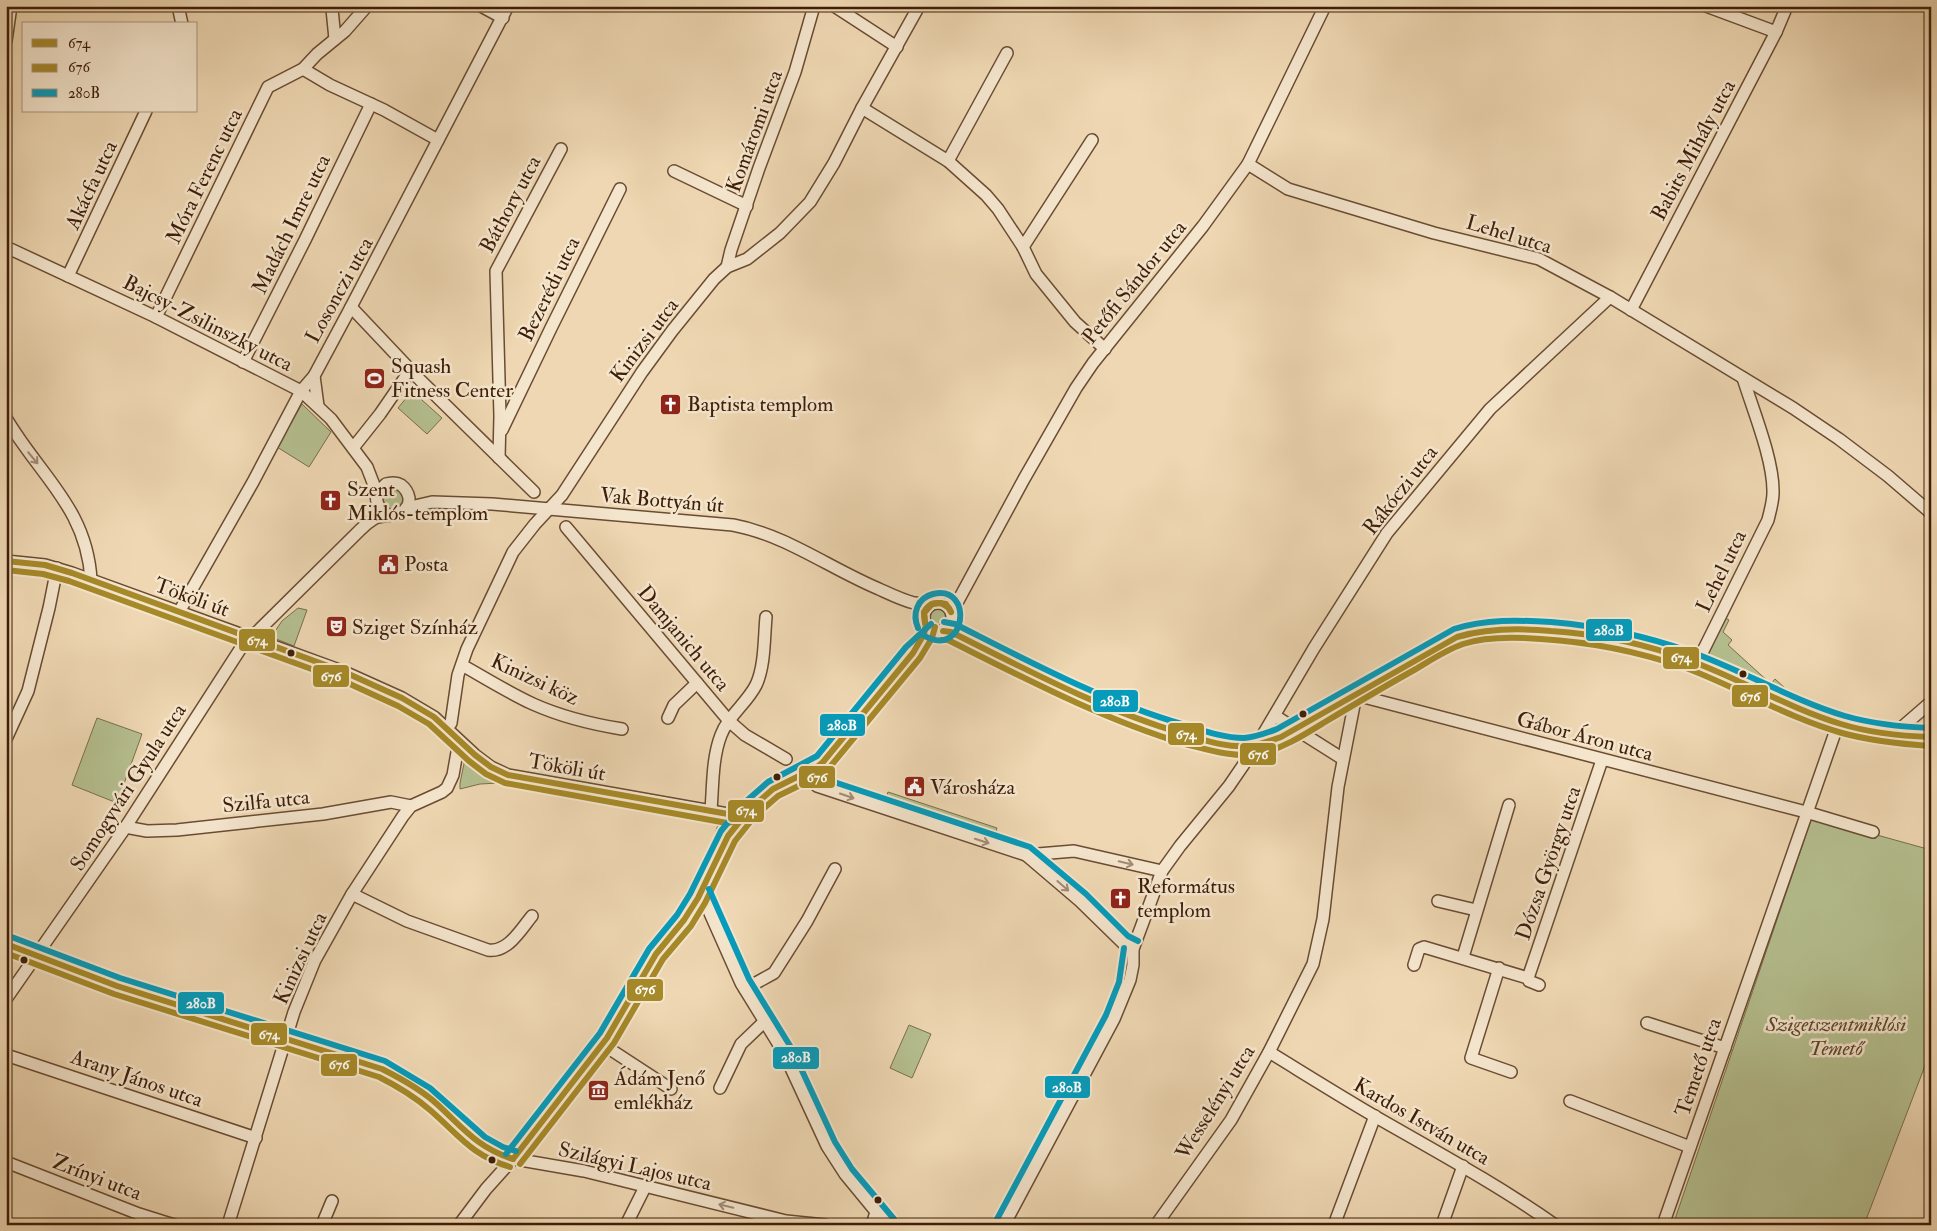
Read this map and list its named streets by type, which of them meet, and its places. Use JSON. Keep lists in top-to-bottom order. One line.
{"streets":{"street":["Komáromi utca","Babits Mihály utca","Móra Ferenc utca","Akácfa utca","Báthory utca","Madách Imre utca","Lehel utca","Petőfi Sándor utca","Bezerédi utca","Losonczi utca","Bajcsy-Zsilinszky utca","Kinizsi utca","Rákóczi utca","Vak Bottyán út","Tököli út","Damjanich utca","Kinizsi köz","Gábor Áron utca","Somogyvári Gyula utca","Szilfa utca","Dózsa György utca","Temető utca","Arany János utca","Wesselényi utca","Kardos István utca","Szilágyi Lajos utca","Zrínyi utca"]},"crossings":[["Komáromi utca","Kinizsi utca"],["Babits Mihály utca","Lehel utca"],["Móra Ferenc utca","Bajcsy-Zsilinszky utca"],["Akácfa utca","Bajcsy-Zsilinszky utca"],["Báthory utca","Bezerédi utca"],["Madách Imre utca","Bajcsy-Zsilinszky utca"],["Lehel utca","Petőfi Sándor utca"],["Lehel utca","Rákóczi utca"],["Petőfi Sándor utca","Vak Bottyán út"],["Losonczi utca","Bajcsy-Zsilinszky utca"],["Losonczi utca","Tököli út"],["Bajcsy-Zsilinszky utca","Vak Bottyán út"],["Kinizsi utca","Vak Bottyán út"],["Kinizsi utca","Tököli út"],["Kinizsi utca","Kinizsi köz"],["Kinizsi utca","Szilfa utca"],["Kinizsi utca","Arany János utca"],["Kinizsi utca","Szilágyi Lajos utca"],["Tököli út","Somogyvári Gyula utca"],["Gábor Áron utca","Dózsa György utca"],["Gábor Áron utca","Temető utca"],["Gábor Áron utca","Wesselényi utca"],["Somogyvári Gyula utca","Szilfa utca"],["Somogyvári Gyula utca","Szilágyi Lajos utca"],["Wesselényi utca","Kardos István utca"]],"parks":["Szigetszentmiklósi Temető"],"places":{"sports":["Squash Fitness Center"],"church":["Baptista templom","Szent Miklós-templom","Református templom"],"public building":["Posta","Városháza"],"theatre":["Sziget Színház"],"museum":["Ádám Jenő emlékház"]},"lines":["transit line 674","transit line 676","transit line 280B"],"legend":["674","676","280B"]}
